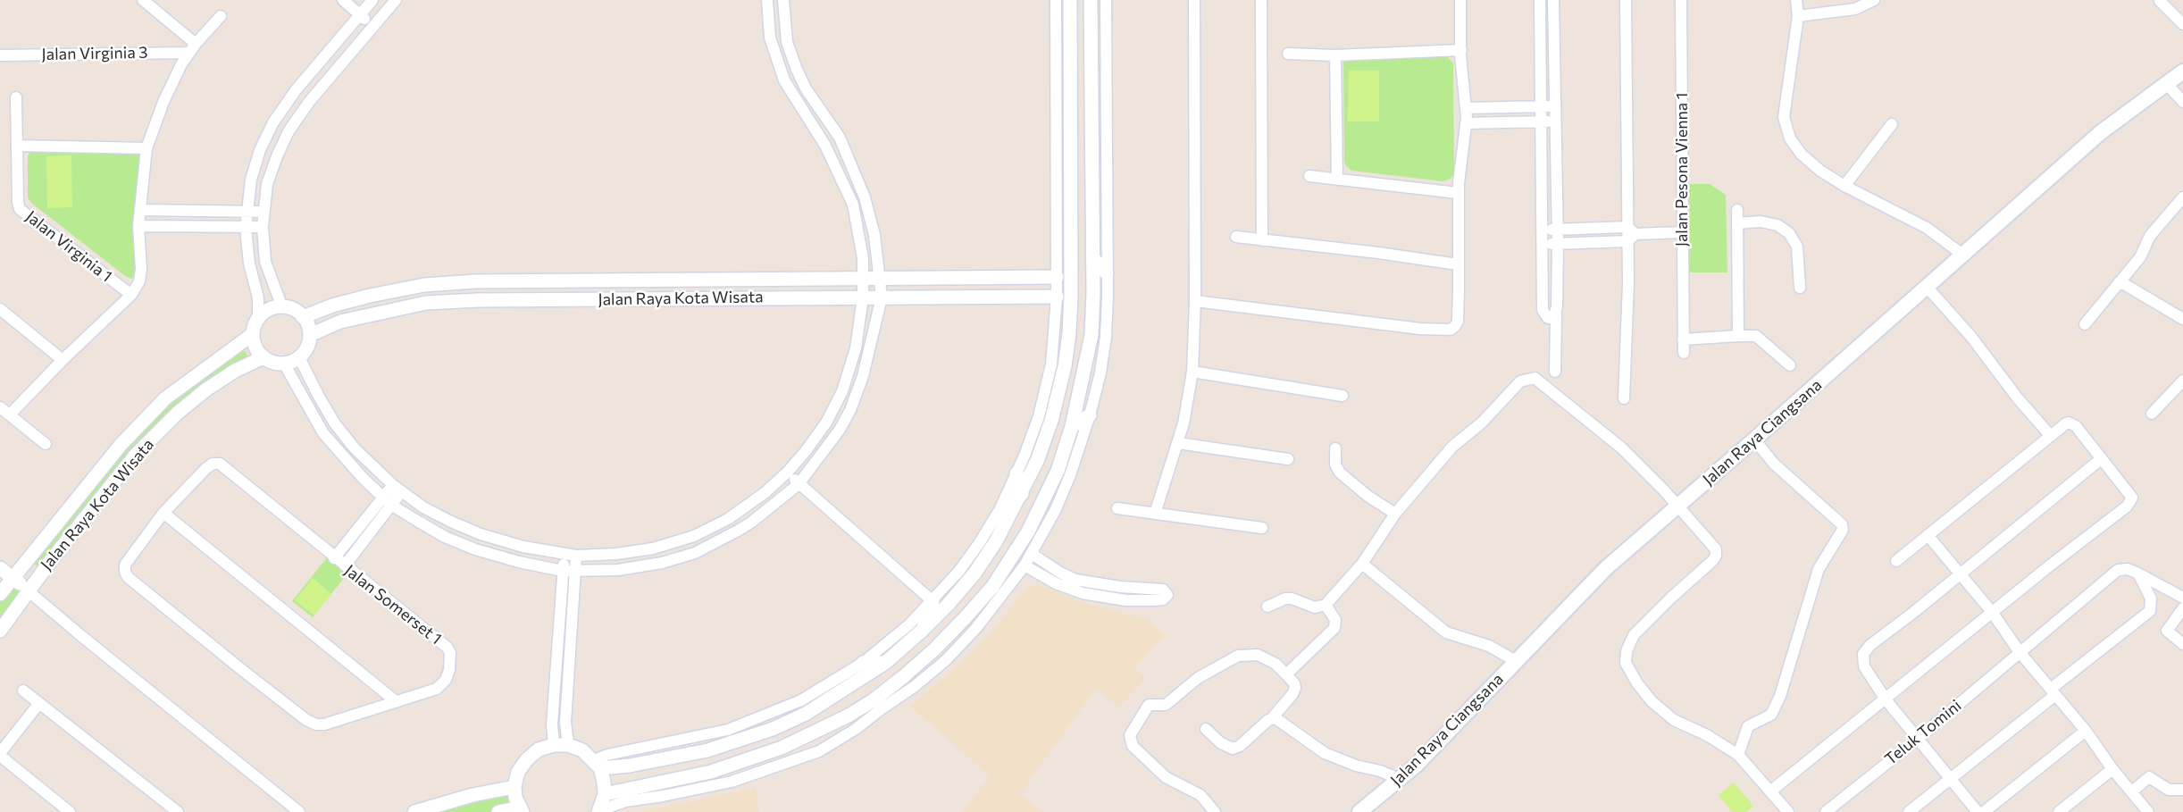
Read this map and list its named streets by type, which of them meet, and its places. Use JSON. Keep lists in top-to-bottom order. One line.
{"streets":{"main road":["Jalan Raya Ciangsana"],"street":["Jalan Virginia 3","Jalan Pesona Vienna 1","Jalan Virginia 1","Jalan Raya Kota Wisata","Jalan Somerset 1","Teluk Tomini"]}}
